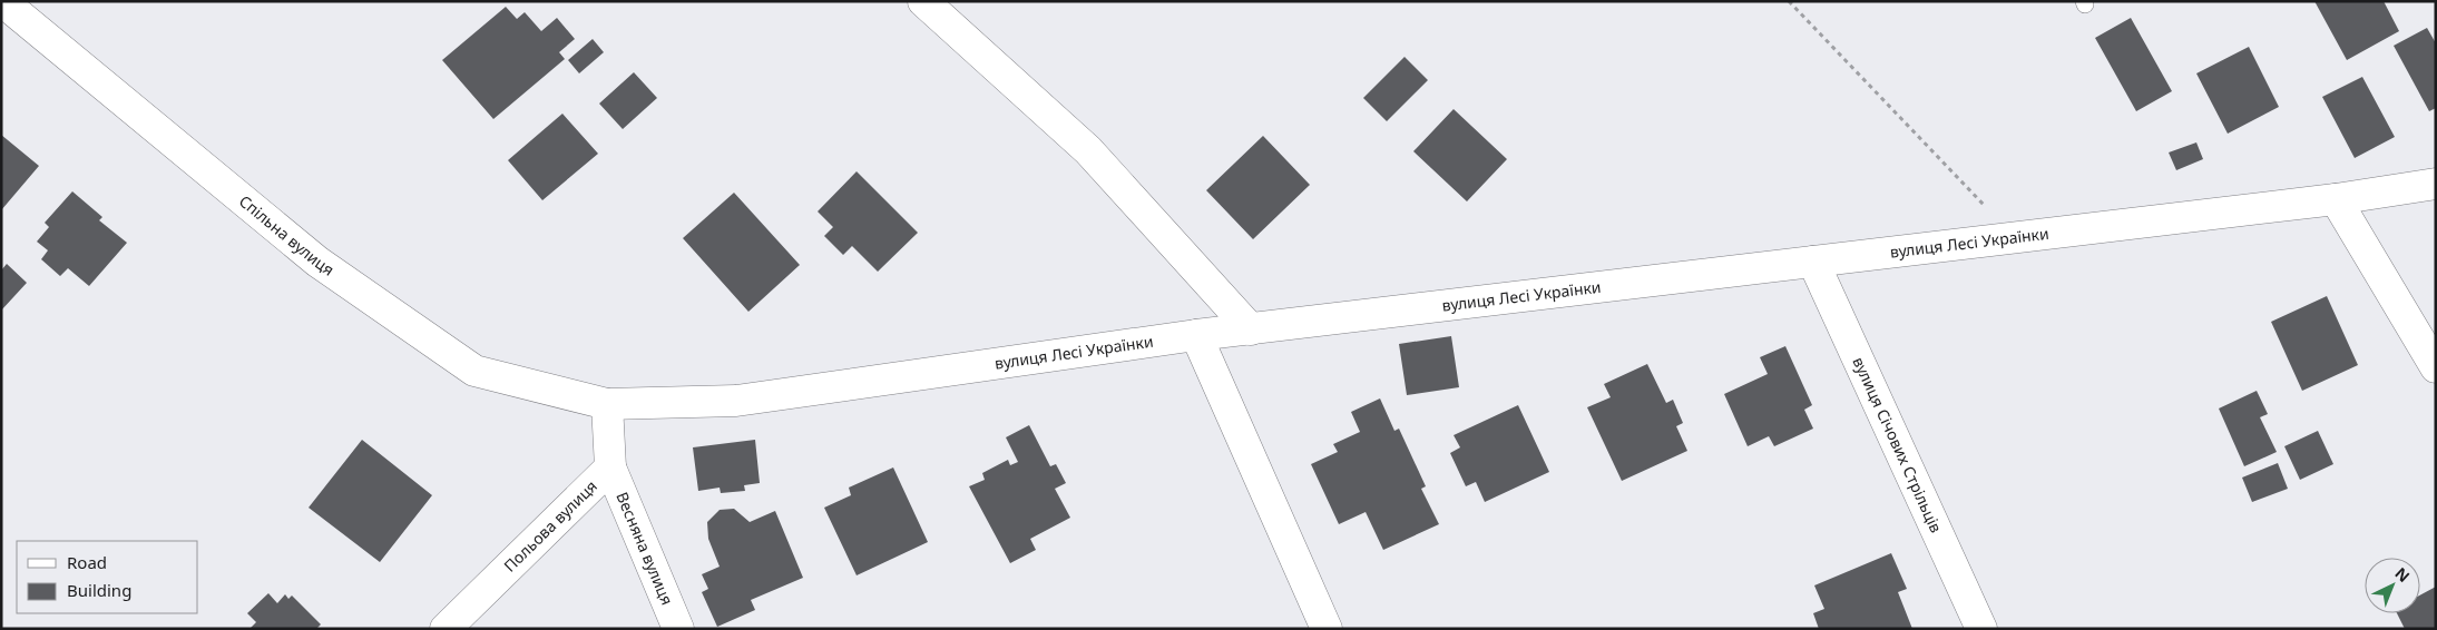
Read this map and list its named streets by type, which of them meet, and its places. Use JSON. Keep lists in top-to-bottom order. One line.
{"streets":{"street":["Спільна вулиця","вулиця Лесі Українки","вулиця Січових Стрільців","Польова вулиця","Весняна вулиця"]},"crossings":[["Спільна вулиця","вулиця Лесі Українки"],["Спільна вулиця","Польова вулиця"],["вулиця Лесі Українки","вулиця Січових Стрільців"],["вулиця Лесі Українки","Польова вулиця"],["Польова вулиця","Весняна вулиця"]],"legend":["Road","Building"],"north":"top right"}
